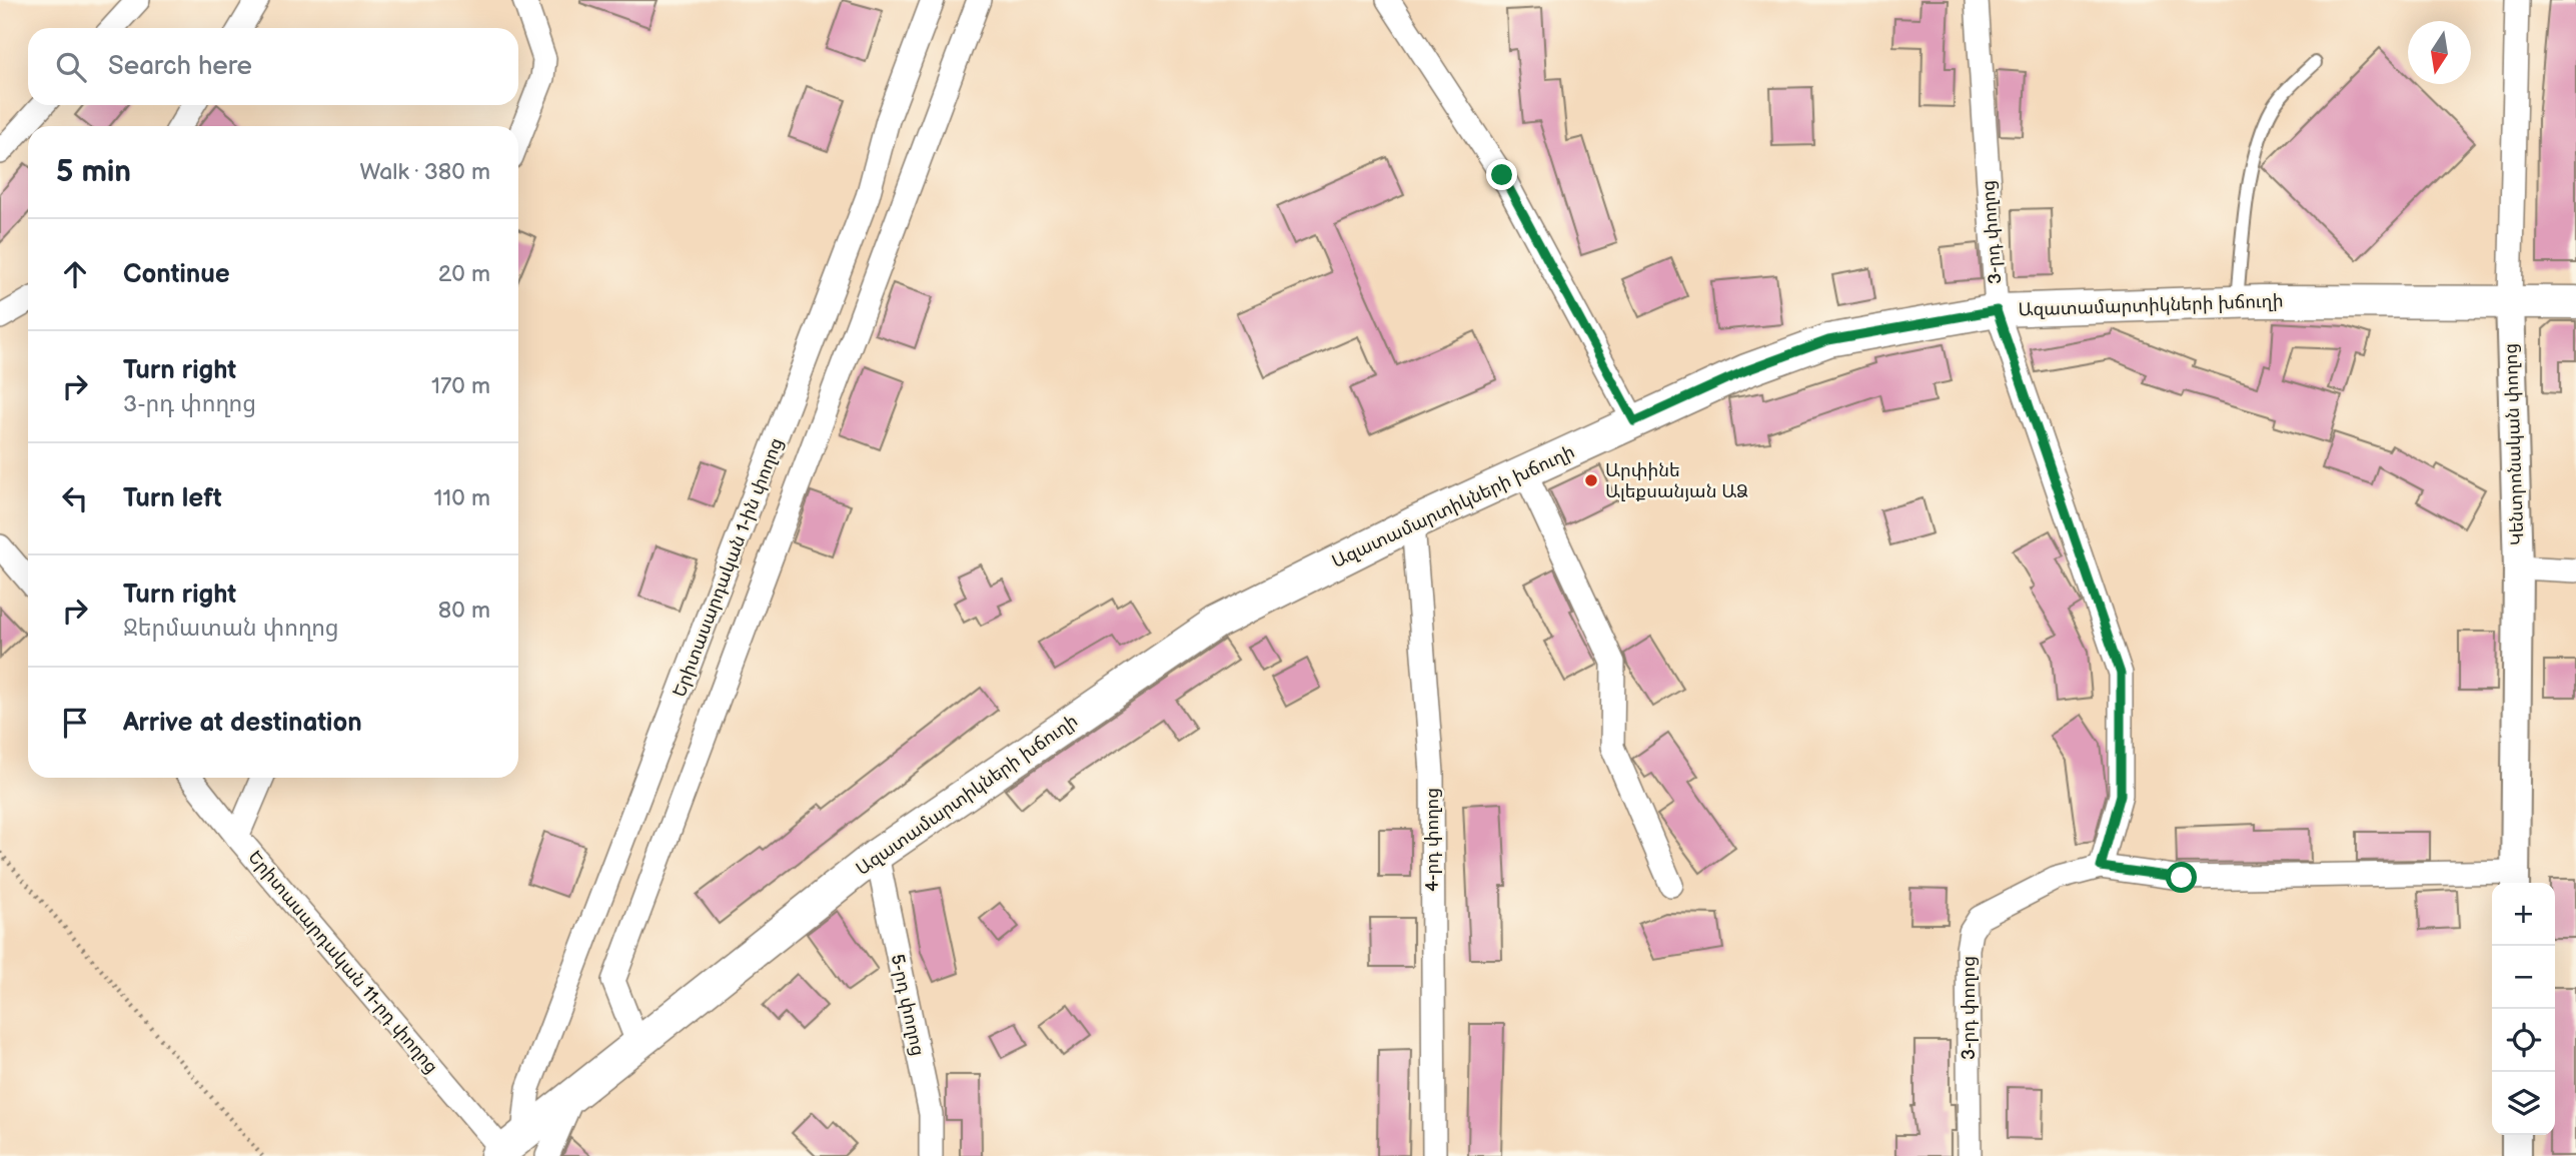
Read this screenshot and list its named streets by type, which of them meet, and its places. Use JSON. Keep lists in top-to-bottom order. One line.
{"streets":{"main road":["Ազատամարտիկների խճուղի"],"street":["3-րդ փողոց","Կենտրոնական փողոց","Երիտասարդական 1-ին փողոց","4-րդ փողոց","Երիտասարդական 11-րդ փողոց","5-րդ փողոց"]},"crossings":[["3-րդ փողոց","Ազատամարտիկների խճուղի"],["Ազատամարտիկների խճուղի","Կենտրոնական փողոց"],["Ազատամարտիկների խճուղի","Երիտասարդական 1-ին փողոց"],["Ազատամարտիկների խճուղի","4-րդ փողոց"],["Ազատամարտիկների խճուղի","Երիտասարդական 11-րդ փողոց"],["Ազատամարտիկների խճուղի","5-րդ փողոց"],["Երիտասարդական 1-ին փողոց","Երիտասարդական 11-րդ փողոց"]],"places":["Արփինե Ալեքսանյան ԱՁ"],"north":"bottom","page":{"search":"Search here","heading":["5 min","Walk · 380 m"],"list":[["Continue","20 m"],["Turn right","3-րդ փողոց","170 m"],["Turn left","110 m"],["Turn right","Ջերմատան փողոց","80 m"],"Arrive at destination"],"map_buttons":["+","−"]}}
